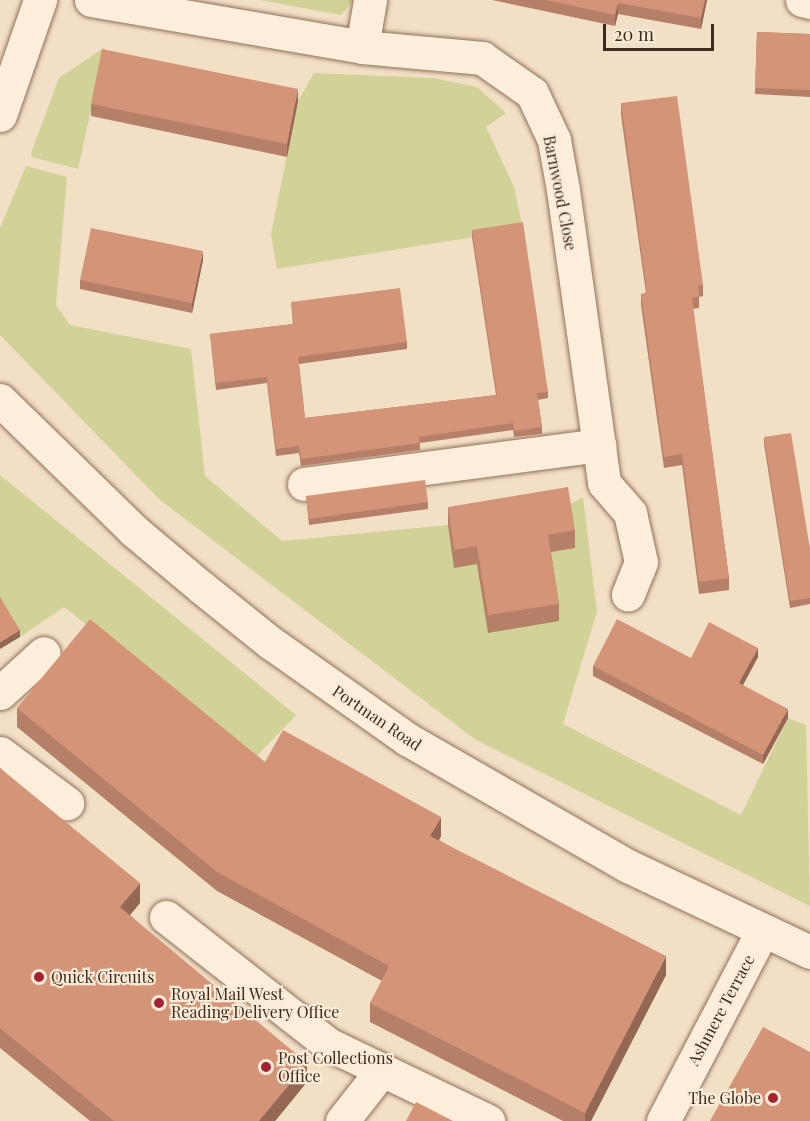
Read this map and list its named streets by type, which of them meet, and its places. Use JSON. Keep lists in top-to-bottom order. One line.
{"streets":{"street":["Barnwood Close","Portman Road","Ashmere Terrace"]},"crossings":[["Portman Road","Ashmere Terrace"]],"places":["Quick Circuits","Royal Mail West Reading Delivery Office","Post Collections Office","The Globe"],"scale_bar":"20 m"}
